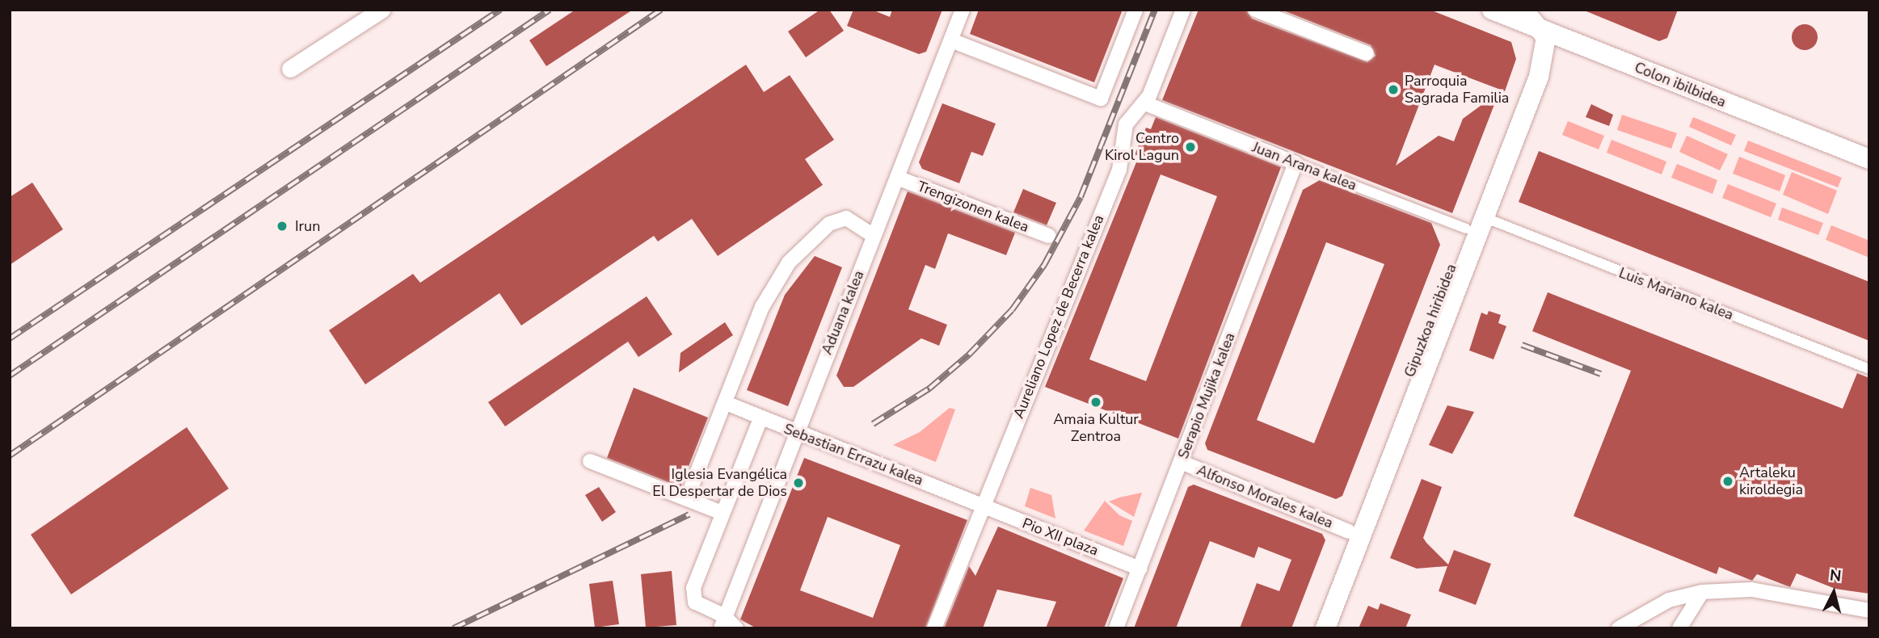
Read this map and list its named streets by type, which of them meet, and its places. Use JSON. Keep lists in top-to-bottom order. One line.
{"streets":{"main road":["Colon ibilbidea","Gipuzkoa hiribidea"],"street":["Juan Arana kalea","Trengizonen kalea","Luis Mariano kalea","Aduana kalea","Aureliano Lopez de Becerra kalea","Serapio Mujika kalea","Sebastian Errazu kalea","Alfonso Morales kalea","Pio XII plaza"]},"crossings":[["Colon ibilbidea","Gipuzkoa hiribidea"],["Juan Arana kalea","Aureliano Lopez de Becerra kalea"],["Juan Arana kalea","Gipuzkoa hiribidea"],["Juan Arana kalea","Serapio Mujika kalea"],["Trengizonen kalea","Aduana kalea"],["Luis Mariano kalea","Gipuzkoa hiribidea"],["Aduana kalea","Sebastian Errazu kalea"],["Aureliano Lopez de Becerra kalea","Sebastian Errazu kalea"],["Aureliano Lopez de Becerra kalea","Pio XII plaza"],["Gipuzkoa hiribidea","Alfonso Morales kalea"],["Serapio Mujika kalea","Alfonso Morales kalea"],["Serapio Mujika kalea","Pio XII plaza"],["Sebastian Errazu kalea","Pio XII plaza"]],"places":["Parroquia Sagrada Familia","Centro Kirol Lagun","Irun","Amaia Kultur Zentroa","Artaleku kiroldegia","Iglesia Evangélica El Despertar de Dios"],"north":"top"}
